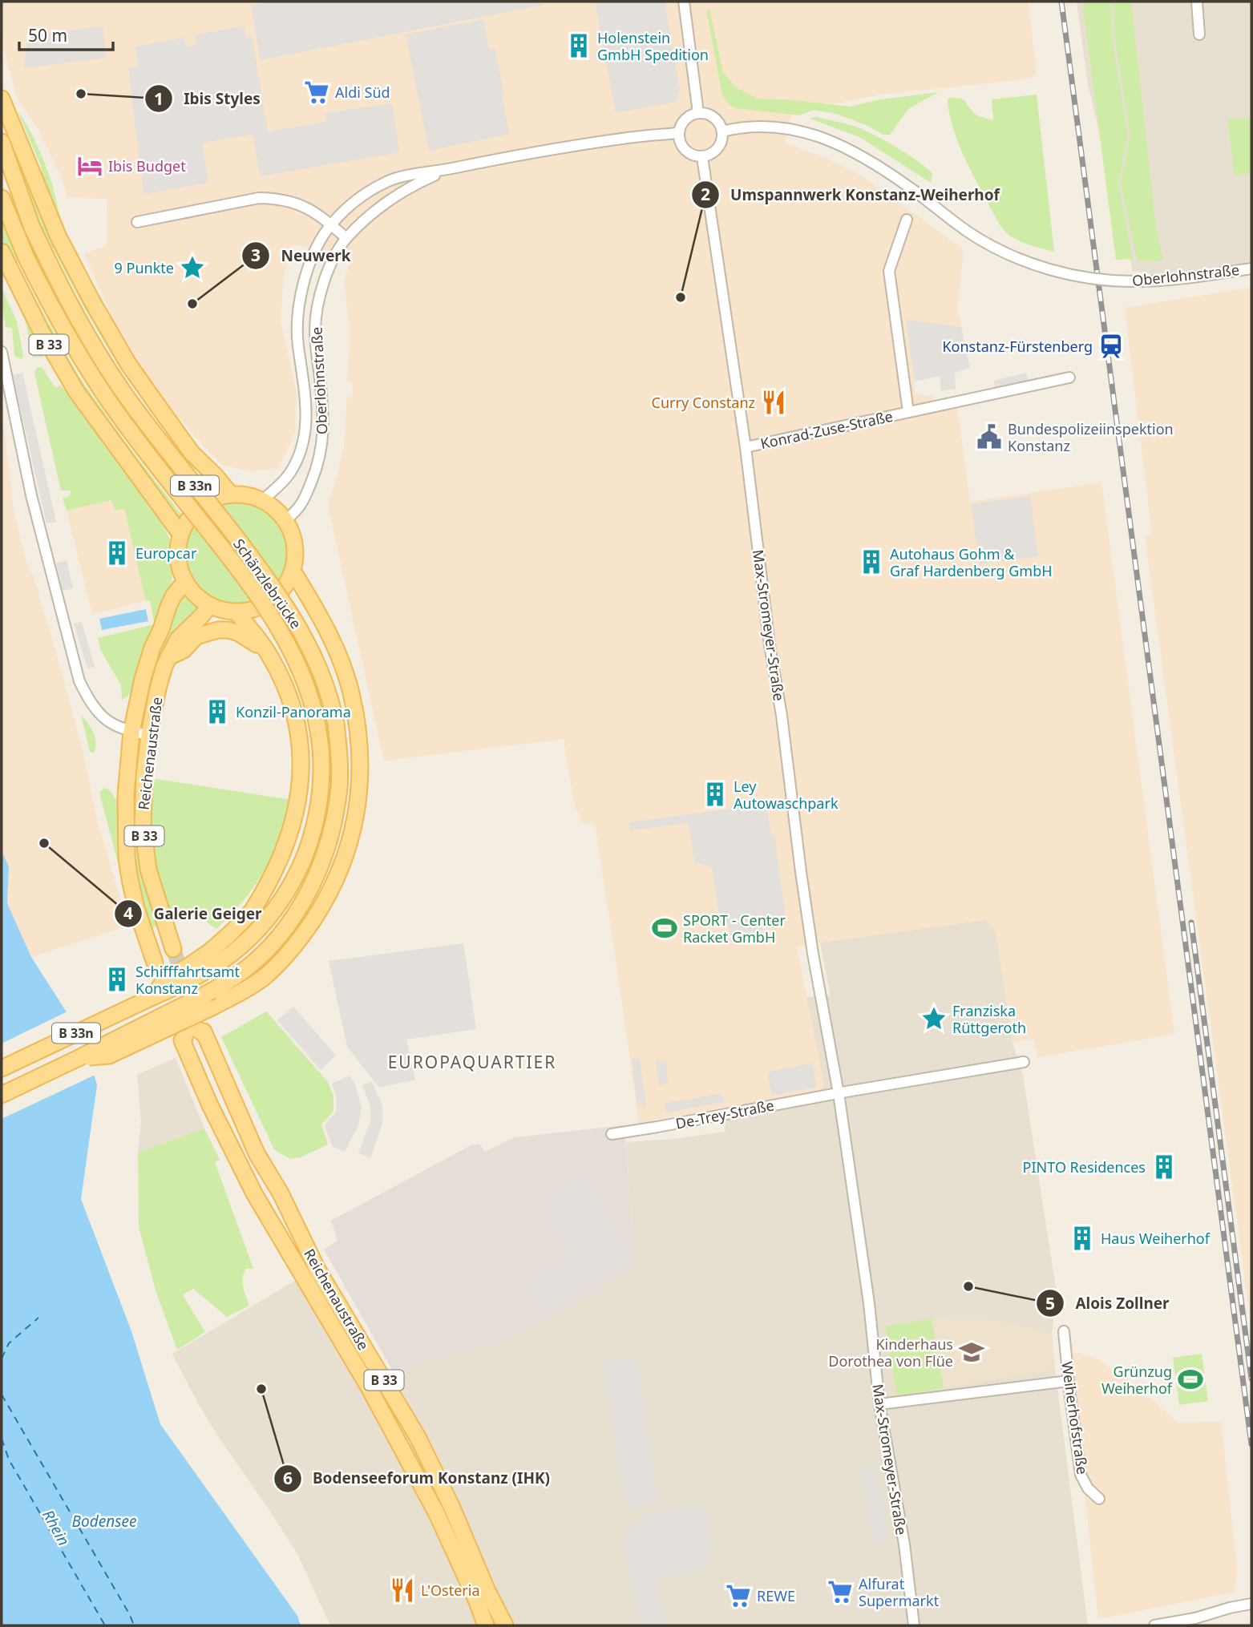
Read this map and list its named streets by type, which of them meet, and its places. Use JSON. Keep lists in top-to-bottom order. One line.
{"streets":{"main road":["B 33","B 33n","Schänzlebrücke","Reichenaustraße"],"street":["Oberlohnstraße","Konrad-Zuse-Straße","Max-Stromeyer-Straße","De-Trey-Straße","Weiherhofstraße"]},"crossings":[["Oberlohnstraße","B 33"],["Oberlohnstraße","B 33n"],["Oberlohnstraße","Max-Stromeyer-Straße"],["Oberlohnstraße","Reichenaustraße"],["B 33","B 33n"],["B 33","Reichenaustraße"],["Konrad-Zuse-Straße","Max-Stromeyer-Straße"],["B 33n","Schänzlebrücke"],["B 33n","Reichenaustraße"],["Max-Stromeyer-Straße","De-Trey-Straße"]],"districts":["EUROPAQUARTIER"],"water":["Bodensee","Rhein"],"places":{"building":["Holenstein GmbH Spedition","Europcar","Autohaus Gohm & Graf Hardenberg GmbH","Konzil-Panorama","Ley Autowaschpark","Schifffahrtsamt Konstanz","PINTO Residences","Haus Weiherhof"],"supermarket":["Aldi Süd","Alfurat Supermarkt","REWE"],"other":["Ibis Styles","Umspannwerk Konstanz-Weiherhof","Neuwerk","Galerie Geiger","Alois Zollner","Bodenseeforum Konstanz (IHK)"],"hotel":["Ibis Budget"],"place":["9 Punkte","Franziska Rüttgeroth"],"station":["Konstanz-Fürstenberg"],"restaurant":["Curry Constanz","L'Osteria"],"public building":["Bundespolizeiinspektion Konstanz"],"sports":["SPORT - Center Racket GmbH","Grünzug Weiherhof"],"school or university":["Kinderhaus Dorothea von Flüe"]},"scale_bar":"50 m"}
